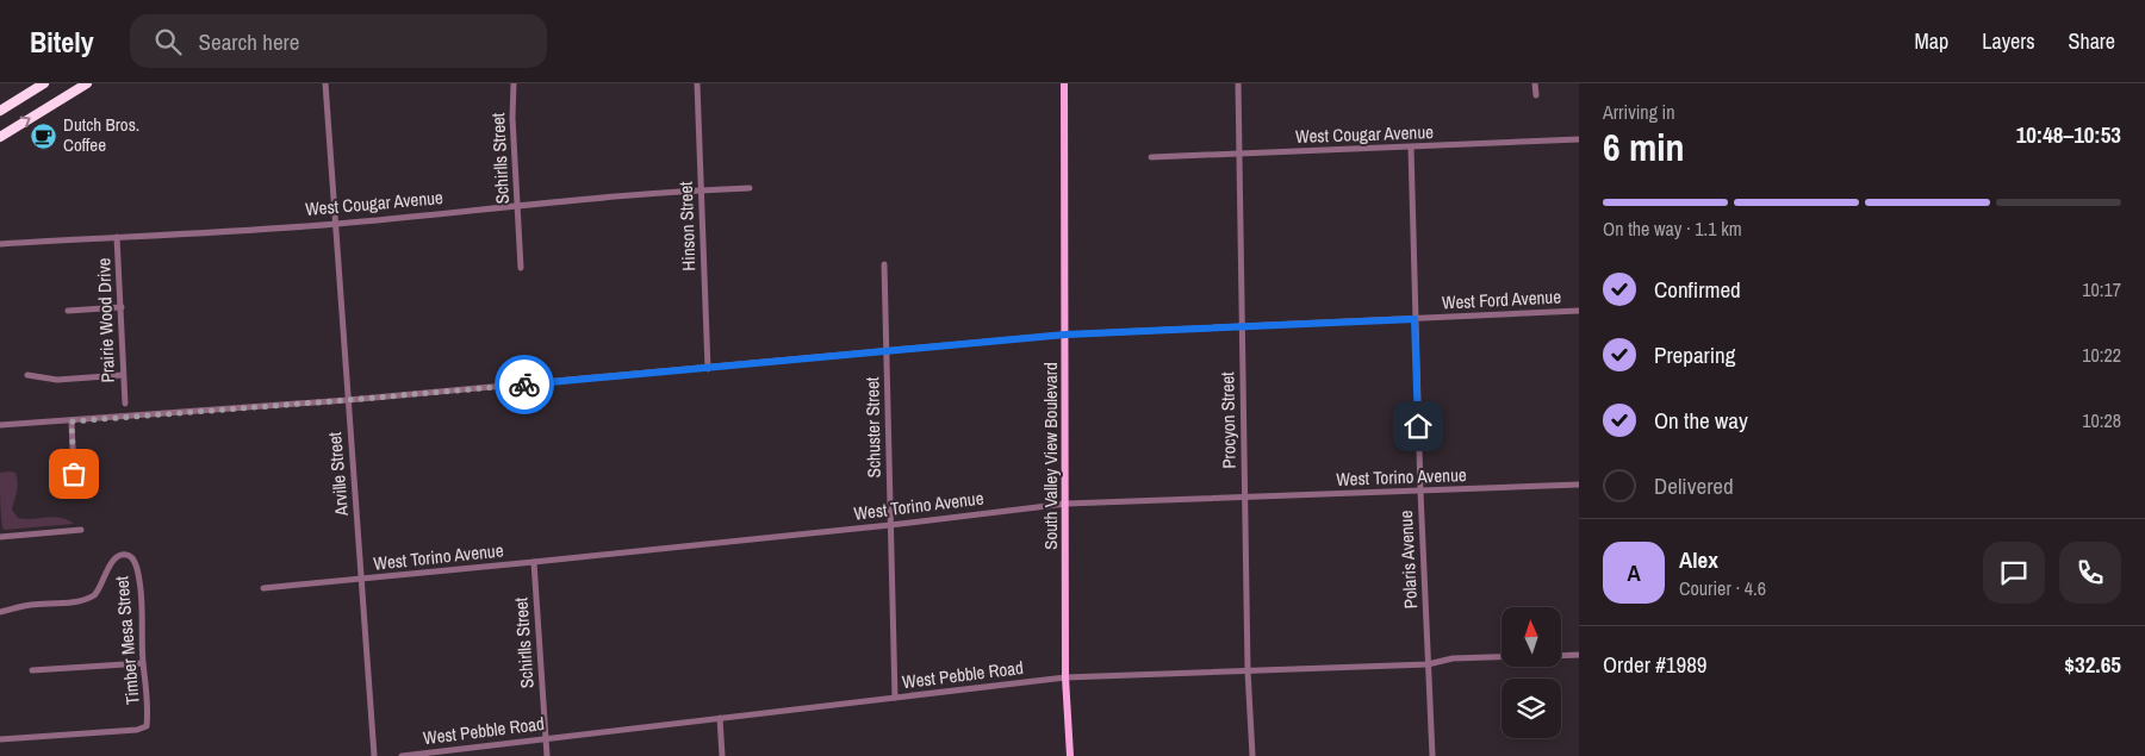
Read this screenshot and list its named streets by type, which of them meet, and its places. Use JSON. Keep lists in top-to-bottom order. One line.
{"streets":{"main road":["South Valley View Boulevard"],"street":["West Cougar Avenue","Schirlls Street","Hinson Street","West Ford Avenue","Prairie Wood Drive","Procyon Street","Schuster Street","Arville Street","West Torino Avenue","Polaris Avenue","Timber Mesa Street","West Pebble Road"]},"crossings":[["West Cougar Avenue","Schirlls Street"],["West Cougar Avenue","Hinson Street"],["West Cougar Avenue","Prairie Wood Drive"],["West Cougar Avenue","Procyon Street"],["West Cougar Avenue","Arville Street"],["West Cougar Avenue","Polaris Avenue"],["Schirlls Street","West Torino Avenue"],["Schirlls Street","West Pebble Road"],["Hinson Street","West Ford Avenue"],["West Ford Avenue","Procyon Street"],["West Ford Avenue","Schuster Street"],["West Ford Avenue","South Valley View Boulevard"],["West Ford Avenue","Arville Street"],["West Ford Avenue","Polaris Avenue"],["Procyon Street","West Torino Avenue"],["Procyon Street","West Pebble Road"],["Schuster Street","West Torino Avenue"],["Schuster Street","West Pebble Road"],["South Valley View Boulevard","West Torino Avenue"],["South Valley View Boulevard","West Pebble Road"],["Arville Street","West Torino Avenue"],["West Torino Avenue","Polaris Avenue"],["Polaris Avenue","West Pebble Road"]],"places":{"cafe":["Dutch Bros. Coffee"]},"north":"top","page":{"header":"Bitely","search":"Search here","nav":["Map","Layers","Share"],"heading":["6 min","Arriving in","10:48–10:53"],"panel":["Alex","Courier · 4.6","Order #1989","$32.65"],"bar":"On the way · 1.1 km","list":[["Confirmed","10:17"],["Preparing","10:22"],["On the way","10:28"],"Delivered"],"round":"A"}}
